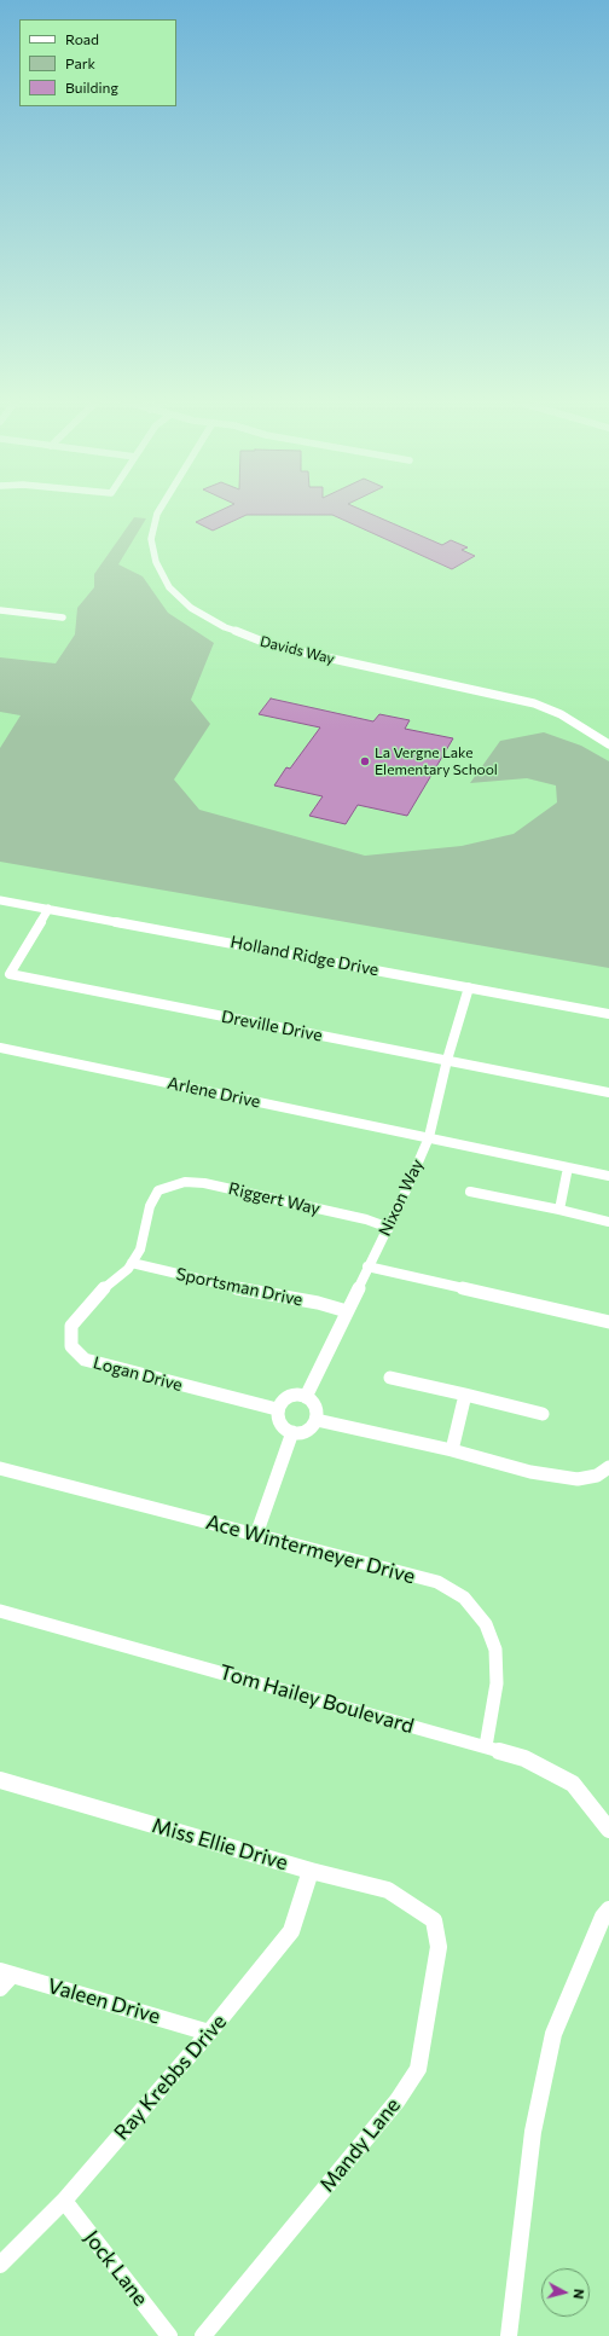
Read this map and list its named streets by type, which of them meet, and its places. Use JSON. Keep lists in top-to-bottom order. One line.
{"streets":{"street":["Davids Way","Holland Ridge Drive","Dreville Drive","Arlene Drive","Nixon Way","Riggert Way","Sportsman Drive","Logan Drive","Ace Wintermeyer Drive","Tom Hailey Boulevard","Miss Ellie Drive","Valeen Drive","Ray Krebbs Drive","Mandy Lane","Jock Lane"]},"crossings":[["Holland Ridge Drive","Dreville Drive"],["Holland Ridge Drive","Nixon Way"],["Dreville Drive","Nixon Way"],["Arlene Drive","Nixon Way"],["Nixon Way","Riggert Way"],["Nixon Way","Sportsman Drive"],["Nixon Way","Logan Drive"],["Riggert Way","Logan Drive"],["Sportsman Drive","Logan Drive"],["Ace Wintermeyer Drive","Tom Hailey Boulevard"],["Miss Ellie Drive","Ray Krebbs Drive"],["Miss Ellie Drive","Mandy Lane"],["Valeen Drive","Ray Krebbs Drive"],["Ray Krebbs Drive","Jock Lane"]],"places":["La Vergne Lake Elementary School"],"legend":["Road","Park","Building"],"north":"right"}
